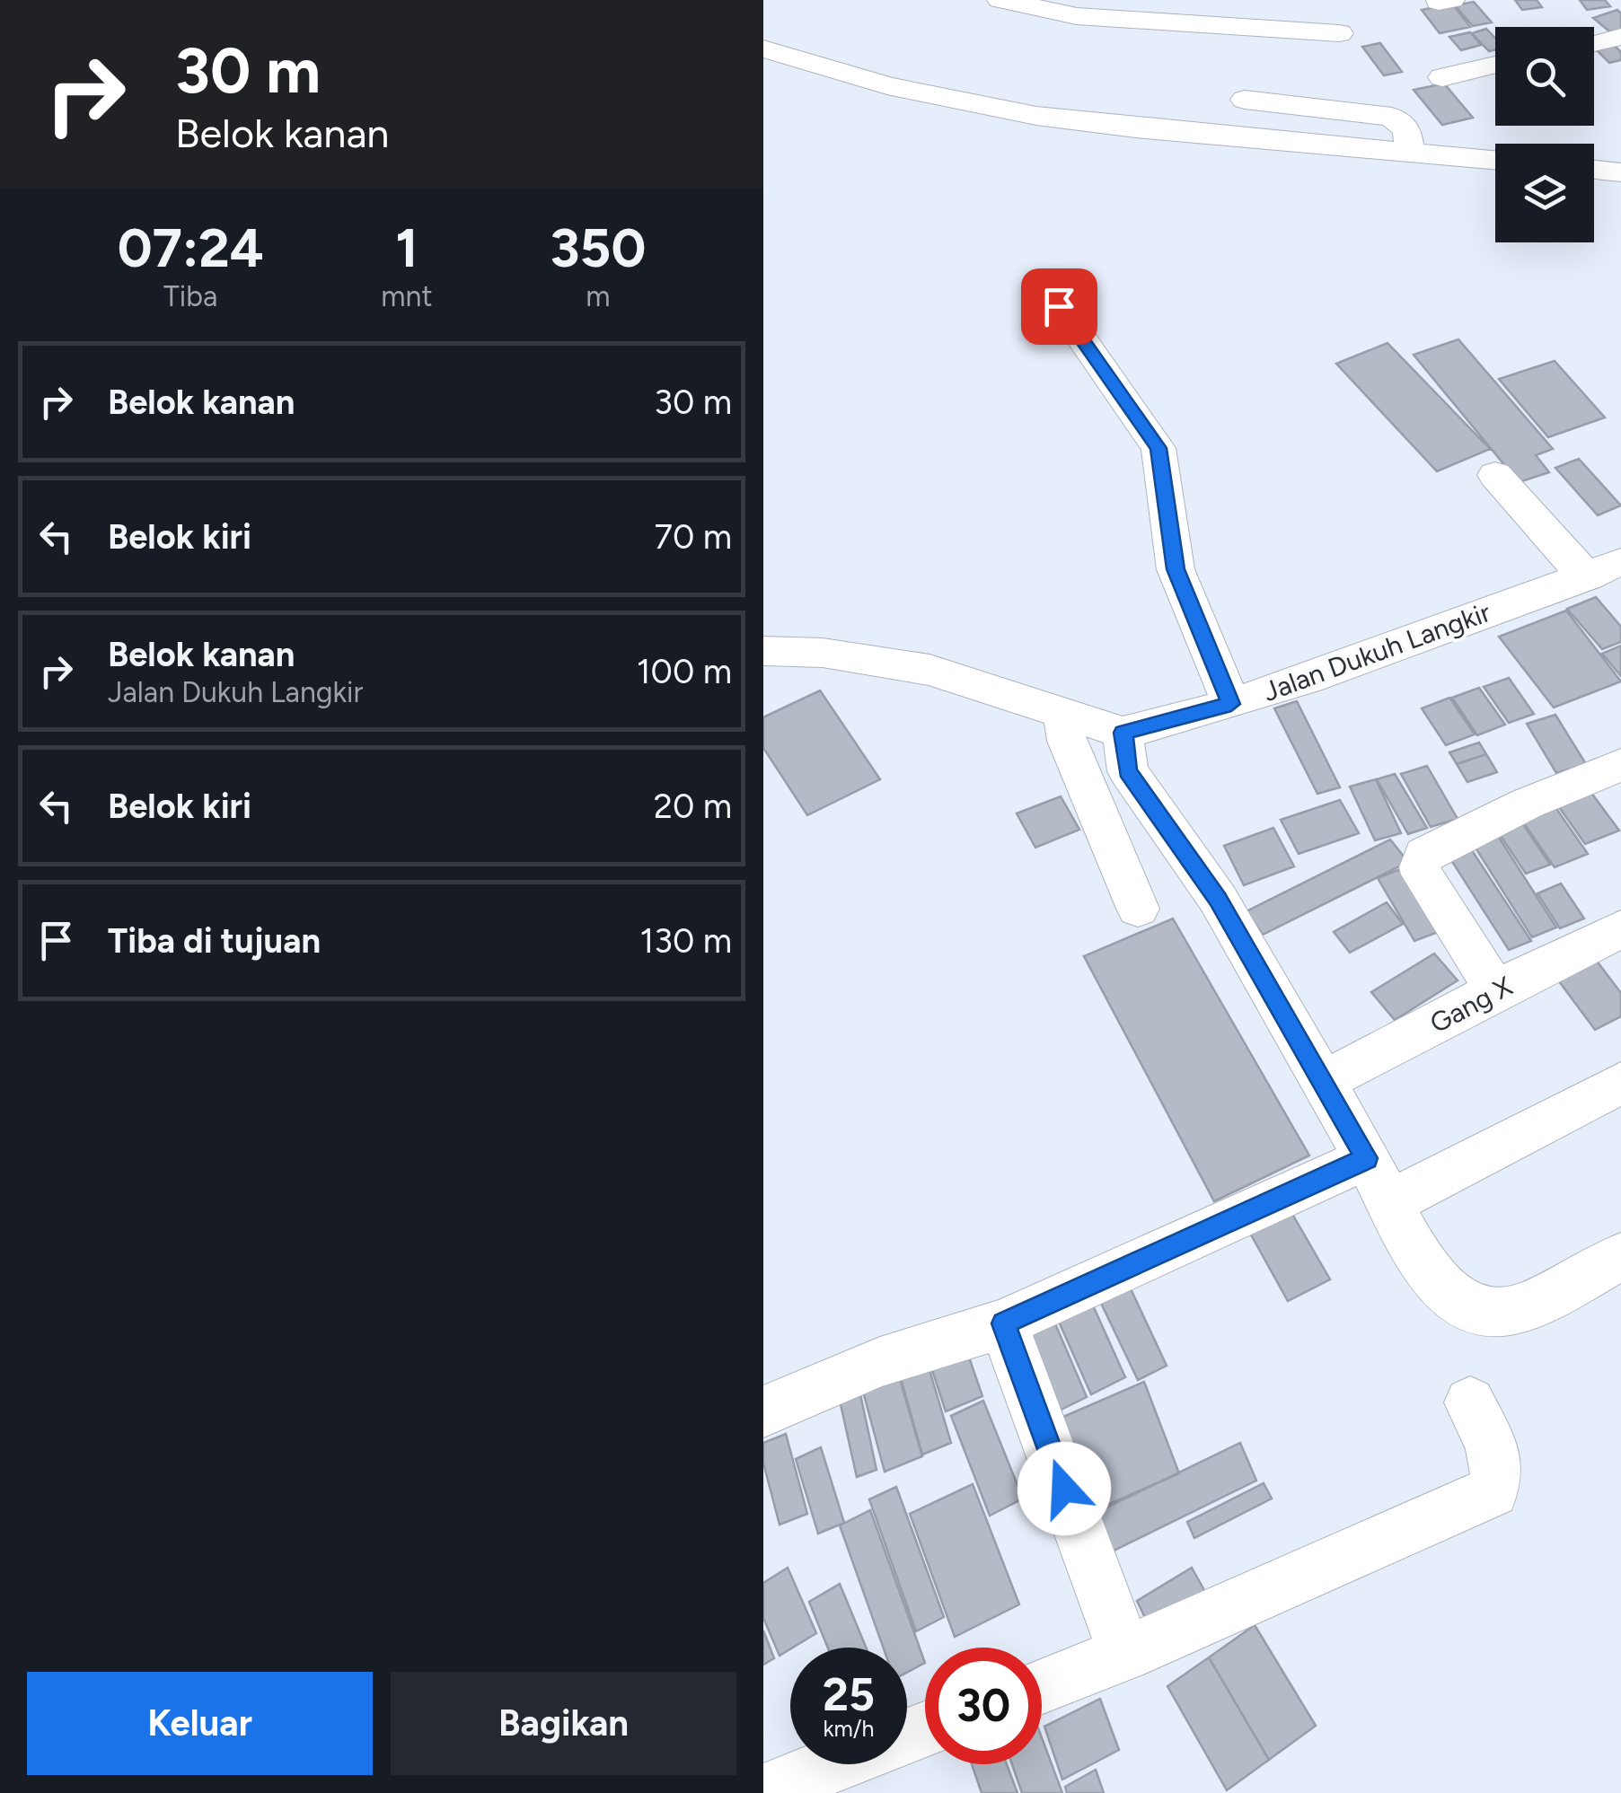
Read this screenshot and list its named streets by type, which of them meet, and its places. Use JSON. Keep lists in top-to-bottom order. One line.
{"streets":{"street":["Jalan Dukuh Langkir","Gang X"]},"page":{"turn":["30 m","Belok kanan"],"eta":["07:24","Tiba","1","mnt","350","m"],"list":[{"name":"Belok kanan","value":"30 m"},{"name":"Belok kiri","value":"70 m"},{"name":"Belok kanan","note":"Jalan Dukuh Langkir","value":"100 m"},{"name":"Belok kiri","value":"20 m"},{"name":"Tiba di tujuan","value":"130 m"}],"speed":"25 km/h","limit":"30","buttons":["Keluar","Bagikan"]}}
